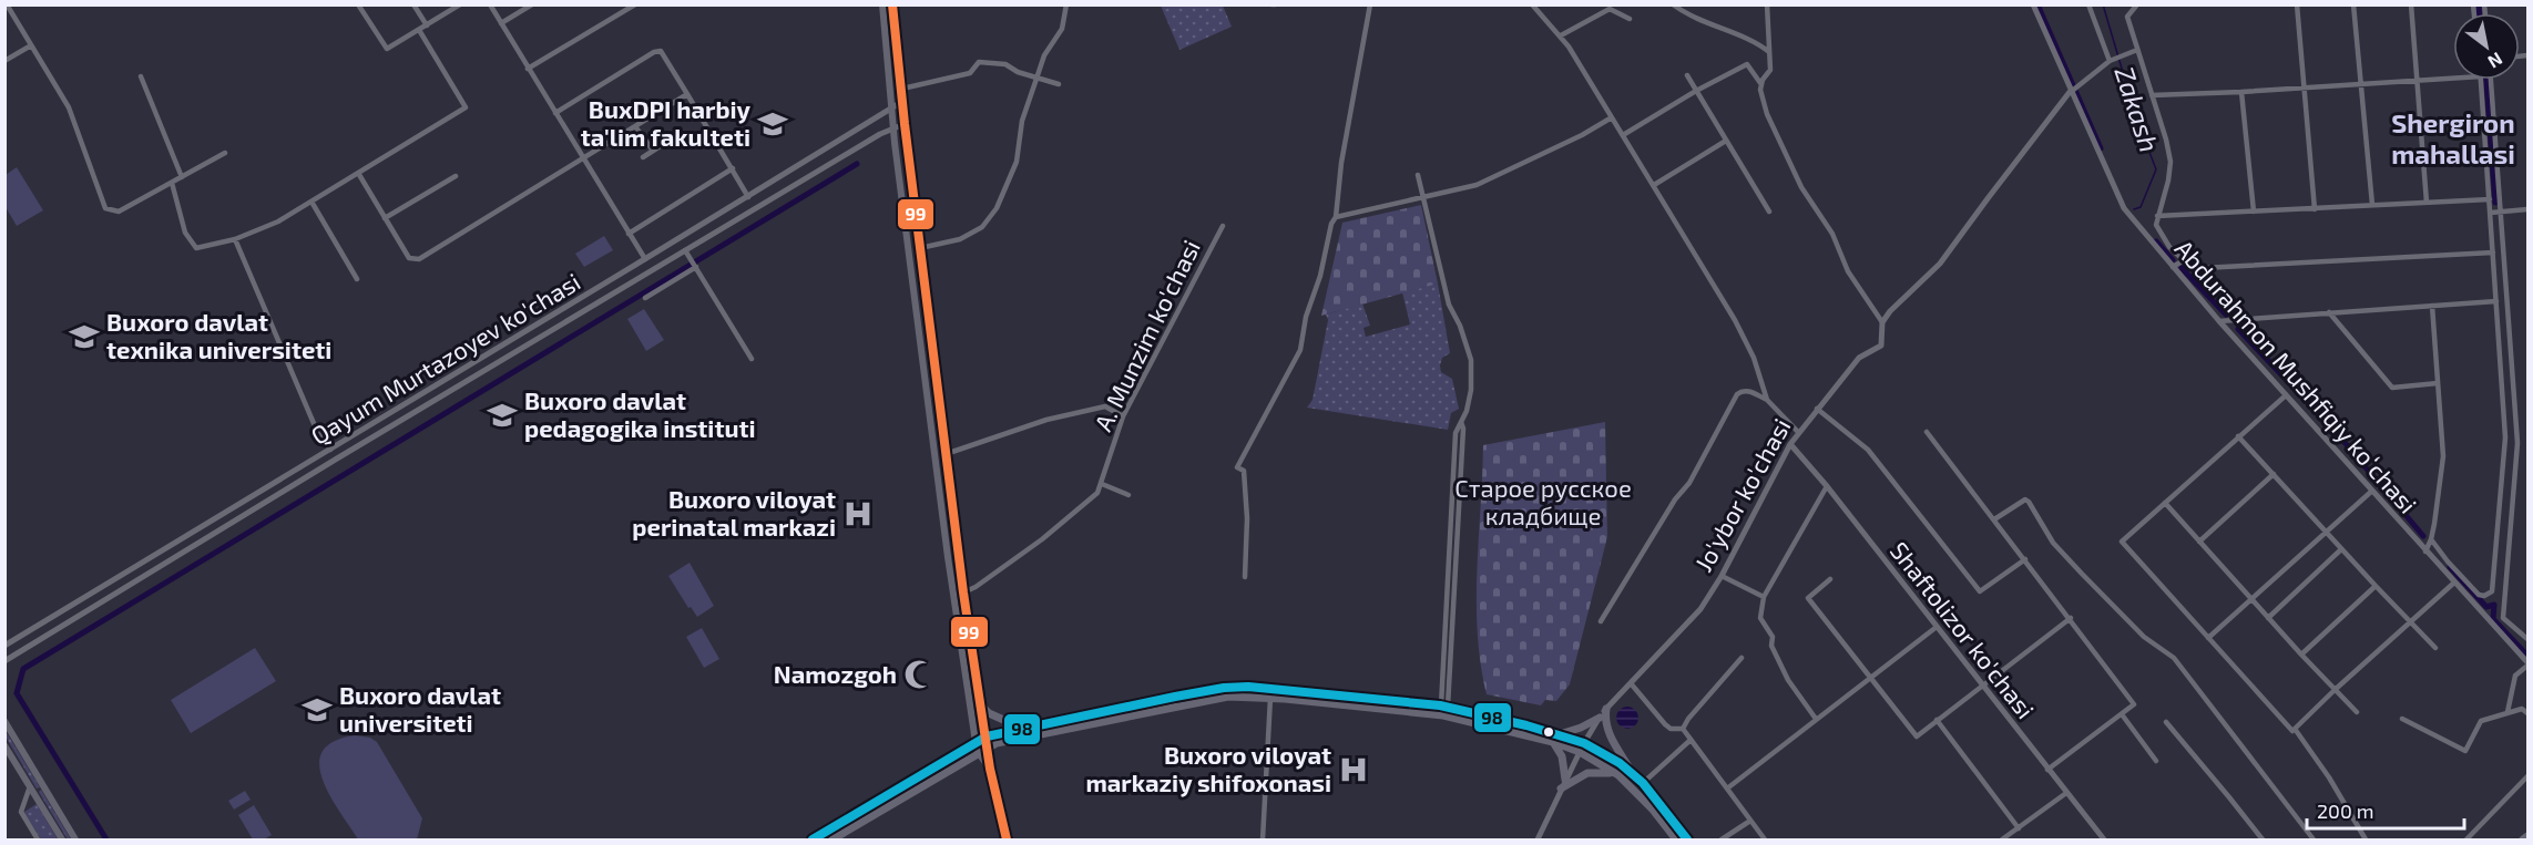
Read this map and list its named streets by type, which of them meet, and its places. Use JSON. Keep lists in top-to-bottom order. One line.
{"streets":{"main road":["Jo'ybor ko'chasi"],"street":["A. Munzim ko'chasi","Qayum Murtazoyev ko'chasi","Abdurahmon Mushfiqiy koʻchasi","Shaftolizor ko'chasi"]},"crossings":[["Abdurahmon Mushfiqiy koʻchasi","Jo'ybor ko'chasi"],["Jo'ybor ko'chasi","Shaftolizor ko'chasi"]],"districts":["Shergiron mahallasi"],"water":["Zakash"],"parks":["Старое русское кладбище"],"places":{"school or university":["BuxDPI harbiy ta'lim fakulteti","Buxoro davlat texnika universiteti","Buxoro davlat pedagogika instituti","Buxoro davlat universiteti"],"hospital":["Buxoro viloyat perinatal markazi","Buxoro viloyat markaziy shifoxonasi"],"mosque":["Namozgoh"]},"lines":["transit line 99","transit line 98"],"scale_bar":"200 m","north":"bottom right"}
